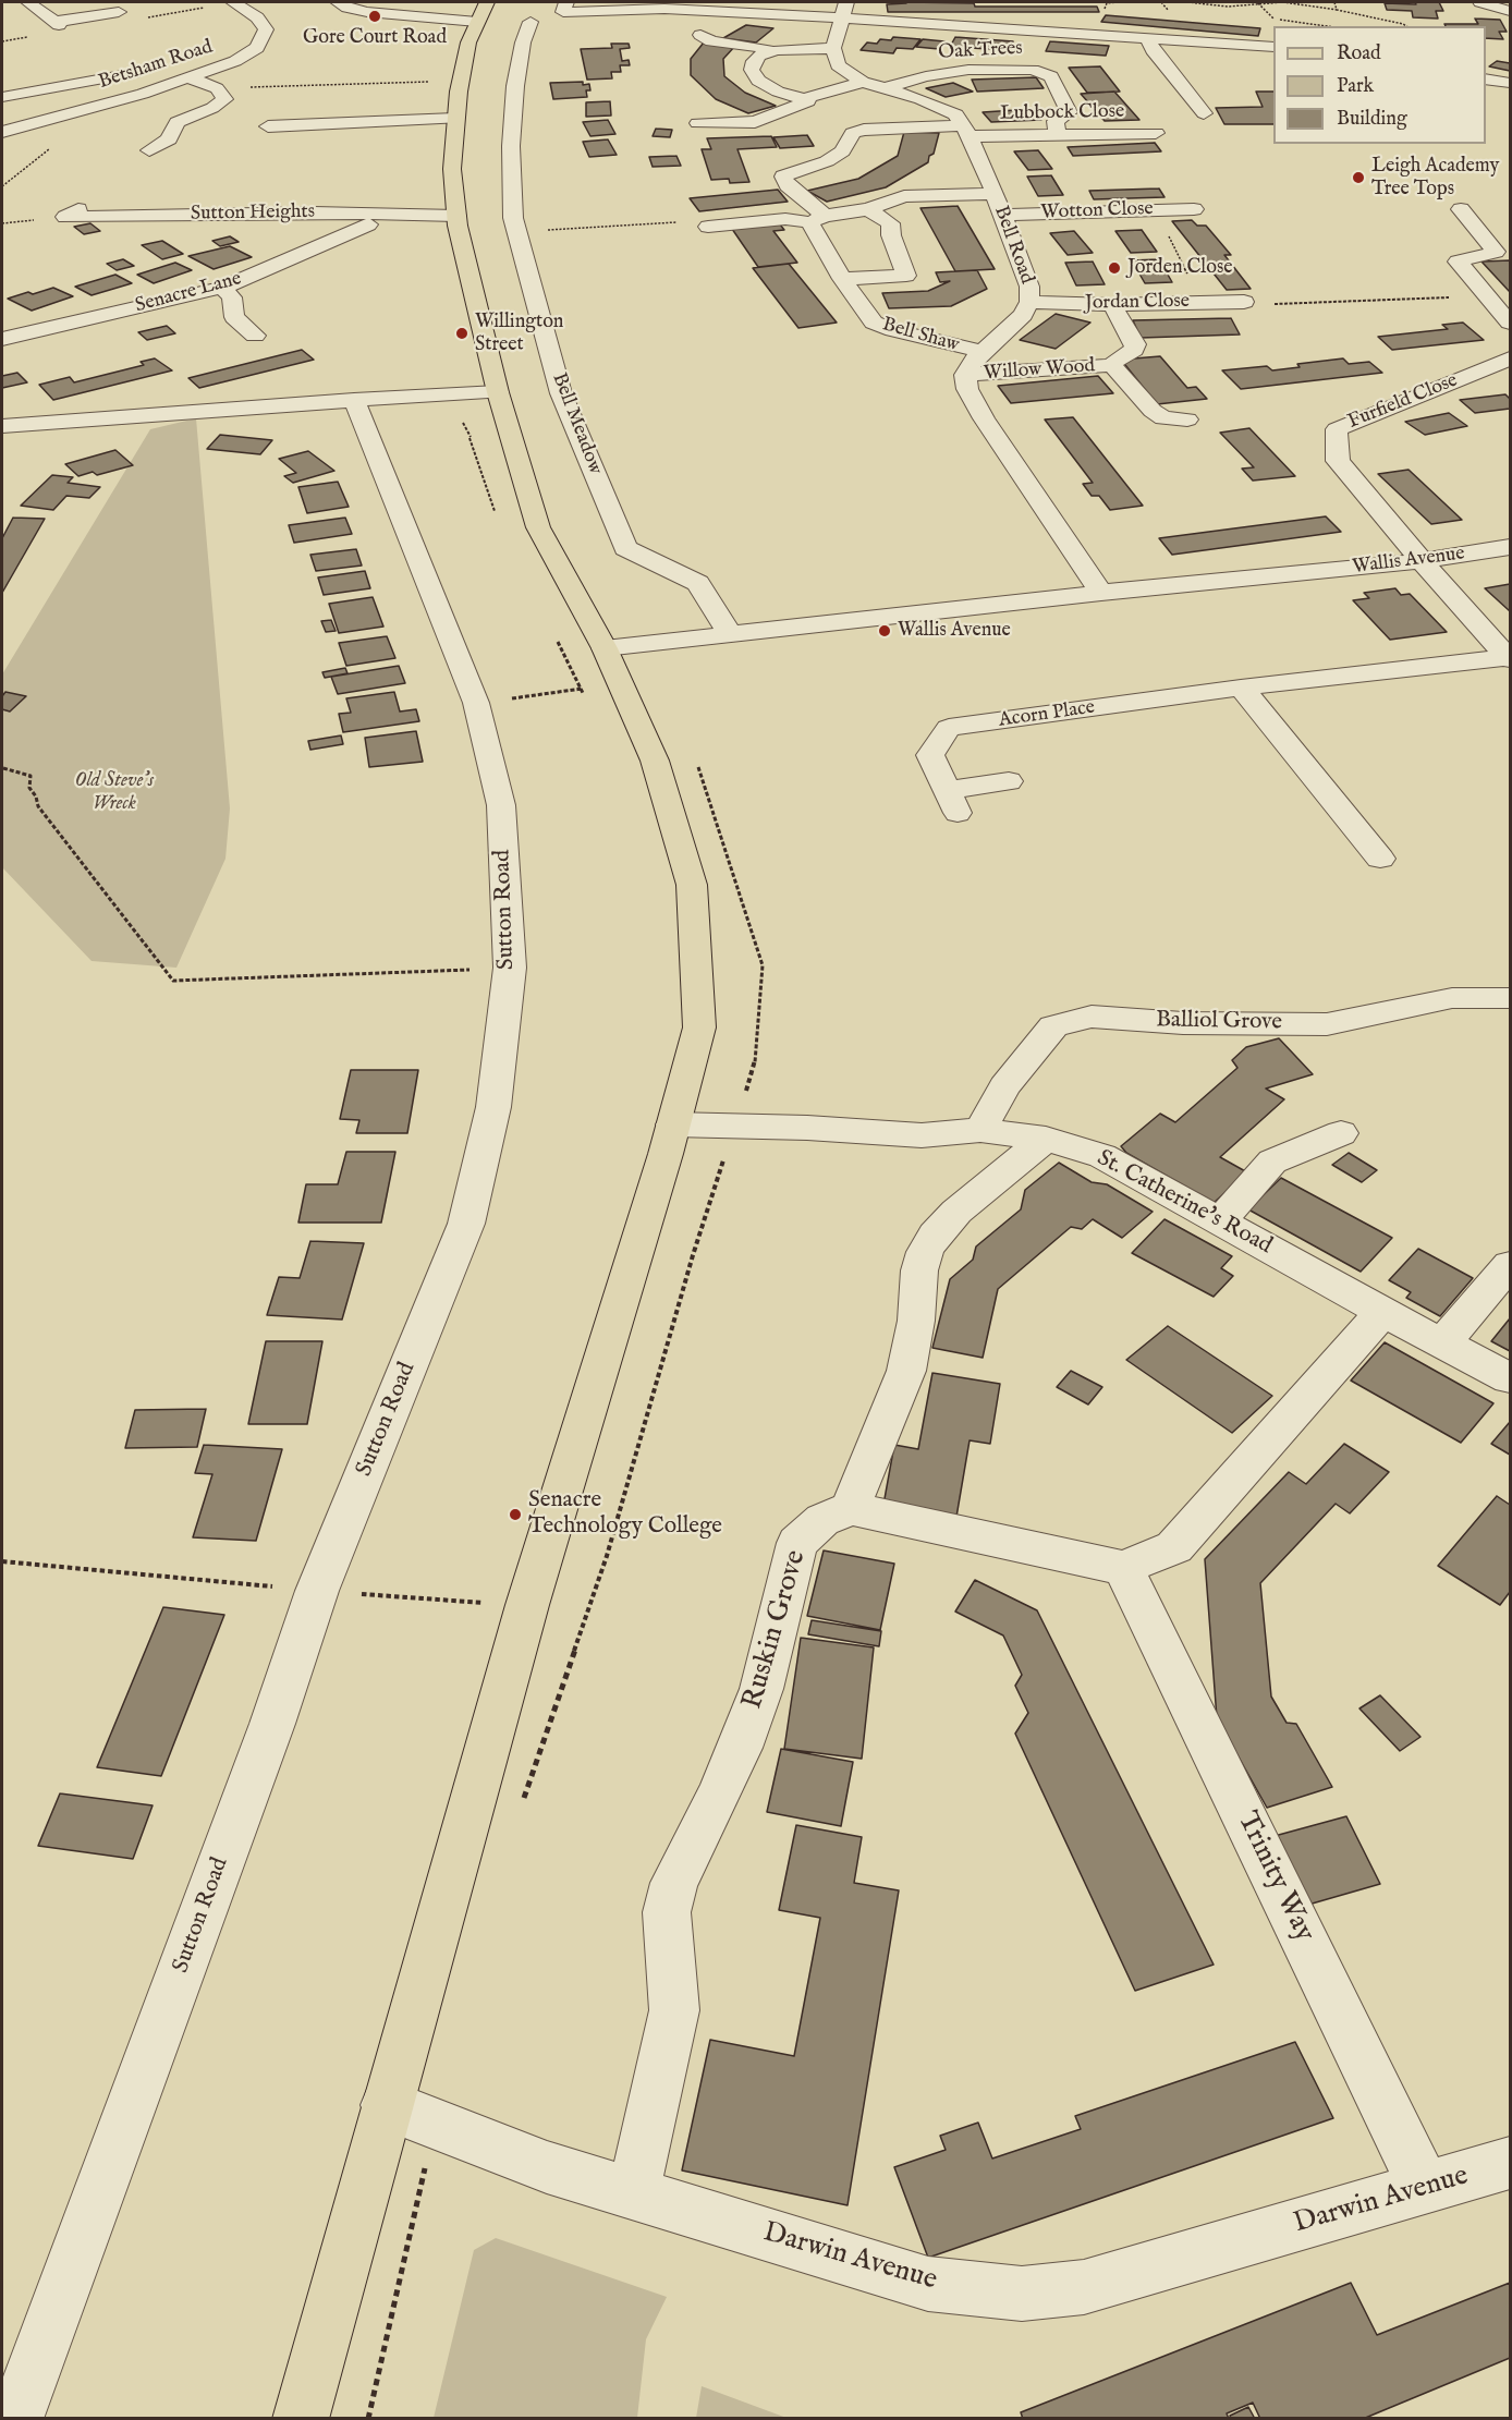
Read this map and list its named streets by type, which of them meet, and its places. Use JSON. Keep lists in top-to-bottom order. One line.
{"streets":{"street":["Oak Trees","Betsham Road","Lubbock Close","Wotton Close","Sutton Heights","Bell Road","Senacre Lane","Jordan Close","Bell Shaw","Willow Wood","Furfield Close","Bell Meadow","Wallis Avenue","Acorn Place","Sutton Road","Balliol Grove","St. Catherine's Road","Ruskin Grove","Trinity Way","Darwin Avenue"]},"crossings":[["Oak Trees","Lubbock Close"],["Oak Trees","Bell Road"],["Lubbock Close","Bell Road"],["Lubbock Close","Bell Shaw"],["Wotton Close","Bell Road"],["Bell Road","Jordan Close"],["Bell Road","Bell Shaw"],["Bell Road","Willow Wood"],["Jordan Close","Willow Wood"],["Furfield Close","Wallis Avenue"],["Bell Meadow","Wallis Avenue"],["Balliol Grove","St. Catherine's Road"],["Ruskin Grove","Darwin Avenue"],["Trinity Way","Darwin Avenue"]],"parks":["Old Steve's Wreck"],"places":["Gore Court Road","Leigh Academy Tree Tops","Jorden Close","Willington Street","Wallis Avenue","Senacre Technology College"],"legend":["Road","Park","Building"]}
